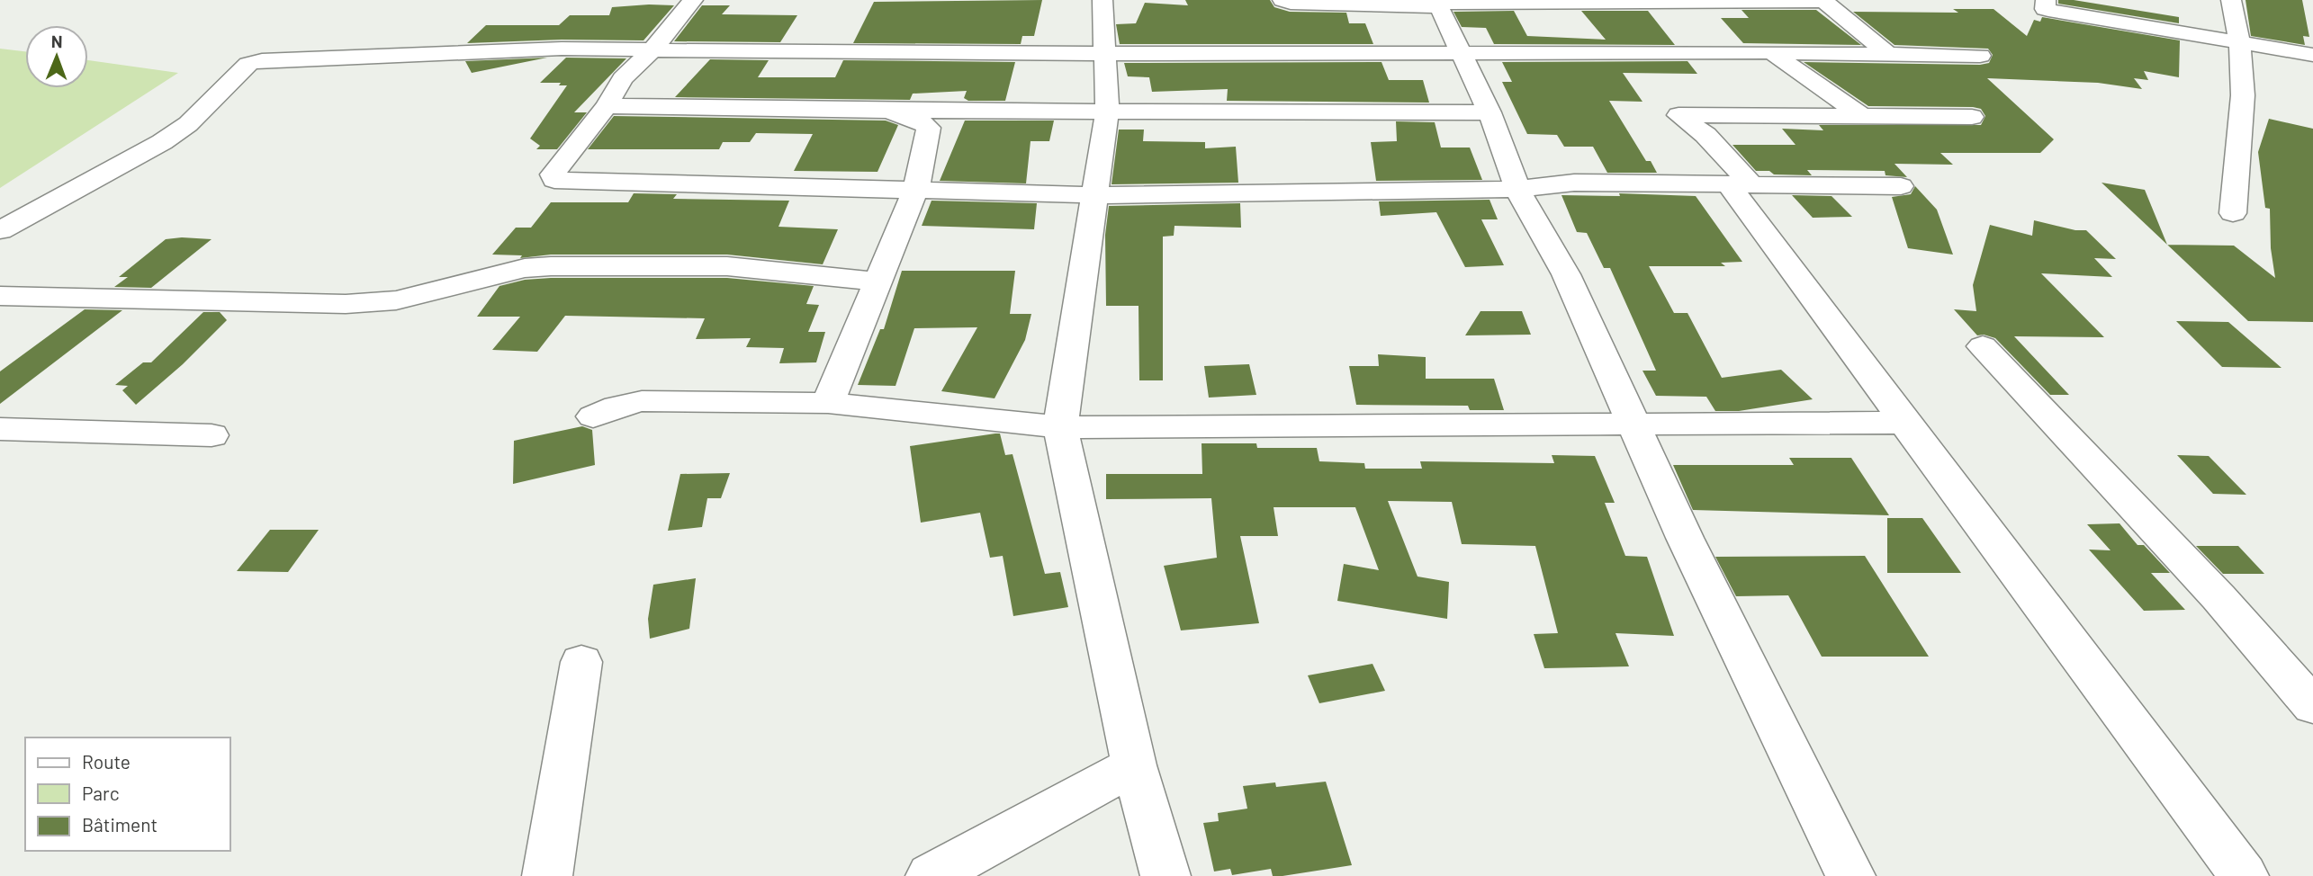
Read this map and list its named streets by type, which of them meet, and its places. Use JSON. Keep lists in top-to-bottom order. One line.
{"legend":["Route","Parc","Bâtiment"],"north":"top"}
